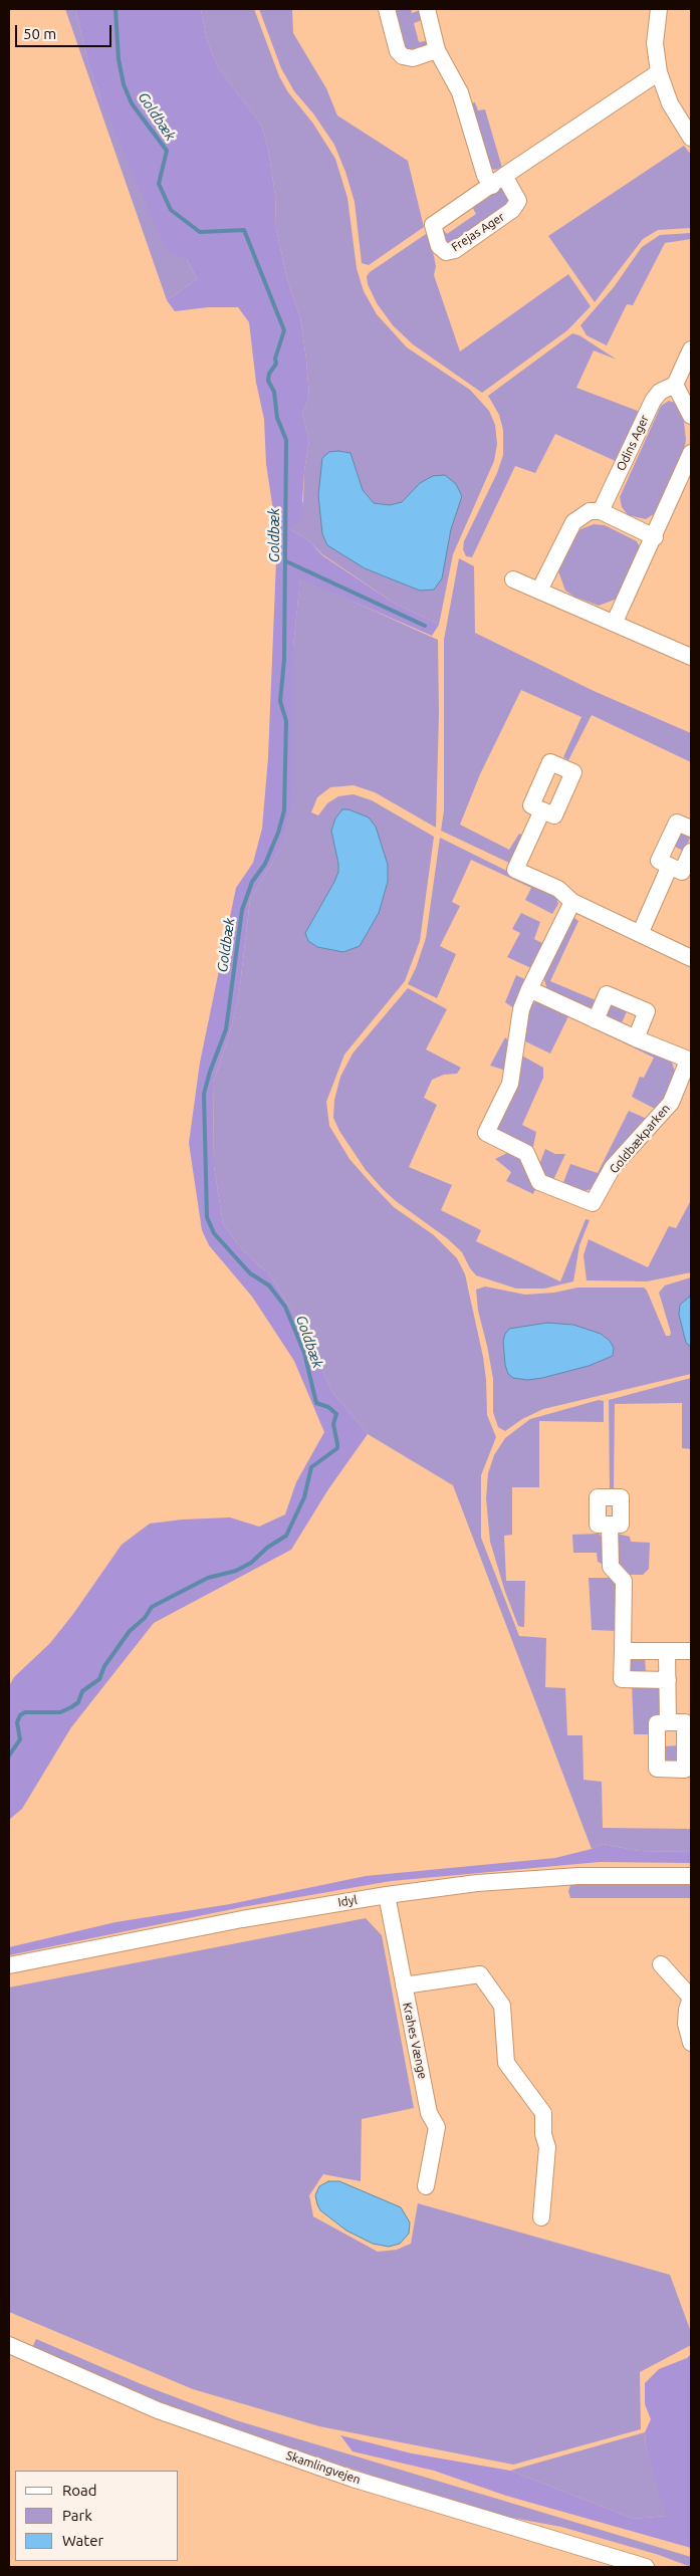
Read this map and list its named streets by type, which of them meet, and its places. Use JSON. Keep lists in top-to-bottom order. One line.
{"streets":{"street":["Frejas Ager","Odins Ager","Goldbækparken","Idyl","Krahes Vænge","Skamlingvejen"]},"crossings":[["Idyl","Krahes Vænge"]],"water":["Goldbæk"],"legend":["Road","Park","Water"],"scale_bar":"50 m"}
